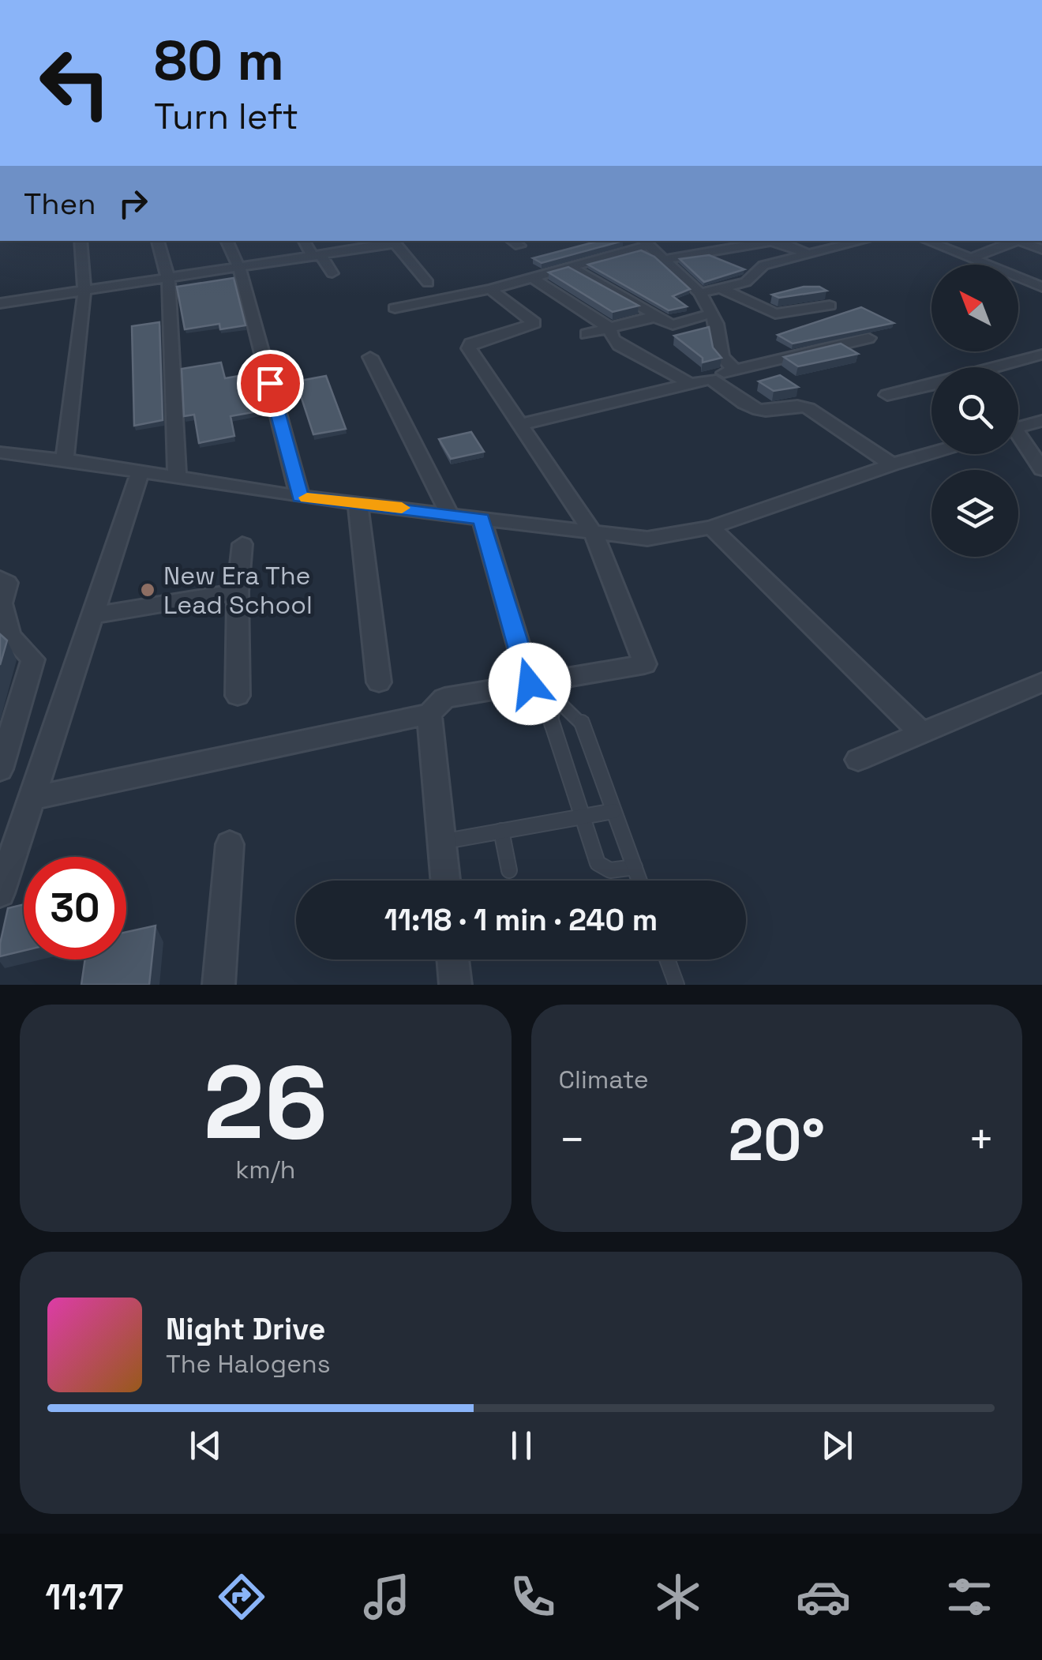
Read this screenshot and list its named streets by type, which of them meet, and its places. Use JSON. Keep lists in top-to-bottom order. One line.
{"places":["New Era The Lead School"],"north":"top left","page":{"turn":["80 m","Turn left"],"then":"Then","limit":"30","trip":"11:18 · 1 min · 240 m","tile":[["26","km/h"],"Climate"],"heat":["−","20°","+"],"song":["Night Drive","The Halogens"],"tabs":"11:17"}}
